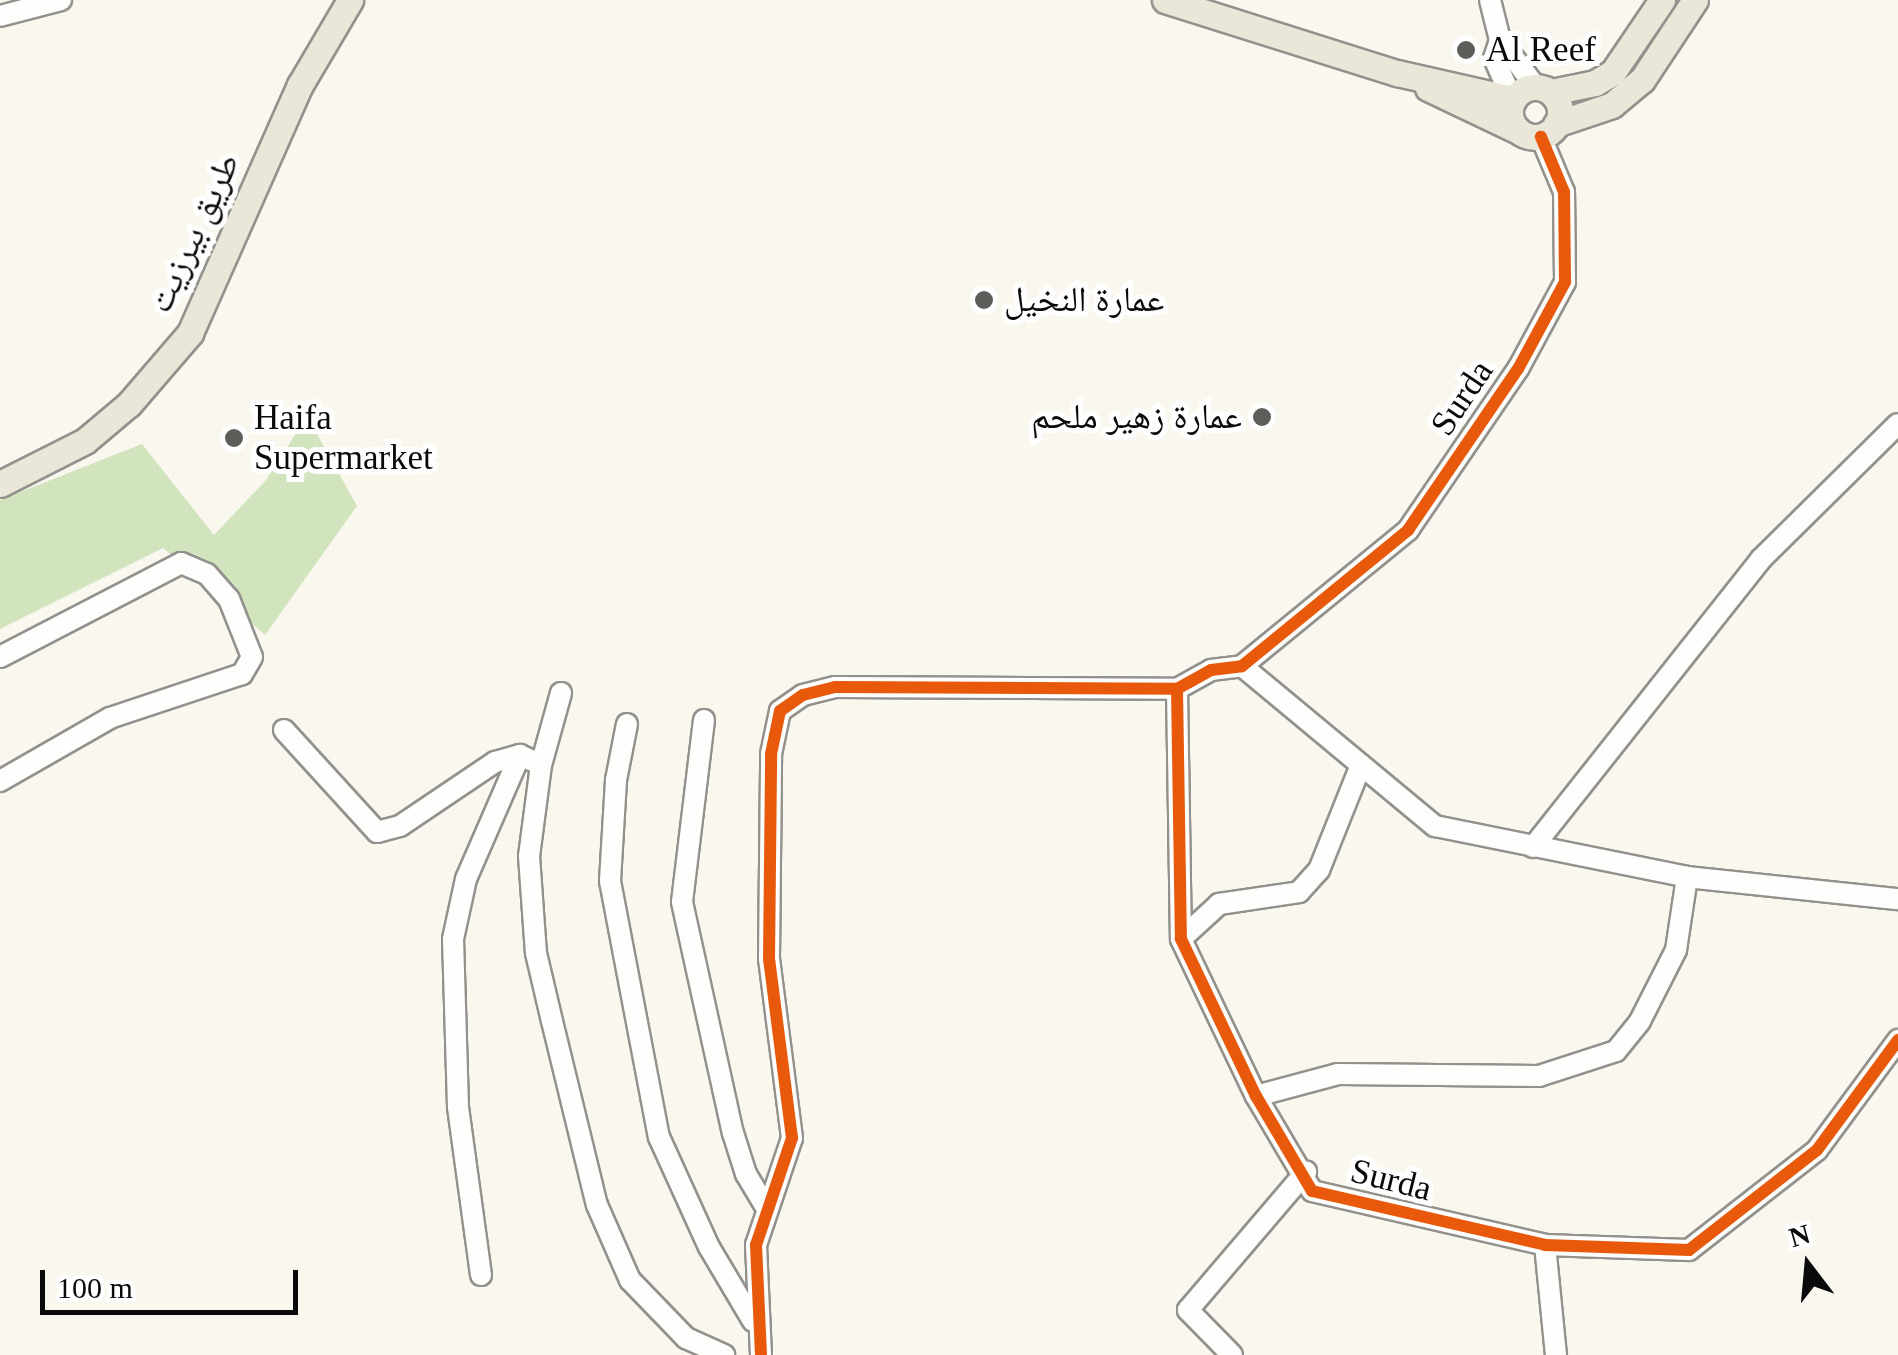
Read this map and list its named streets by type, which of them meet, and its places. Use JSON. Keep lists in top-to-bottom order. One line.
{"streets":{"main road":["طريق بيرزيت"],"street":["Surda"]},"places":["Al Reef","عمارة النخيل","عمارة زهير ملحم","Haifa Supermarket"],"scale_bar":"100 m","north":"top"}
